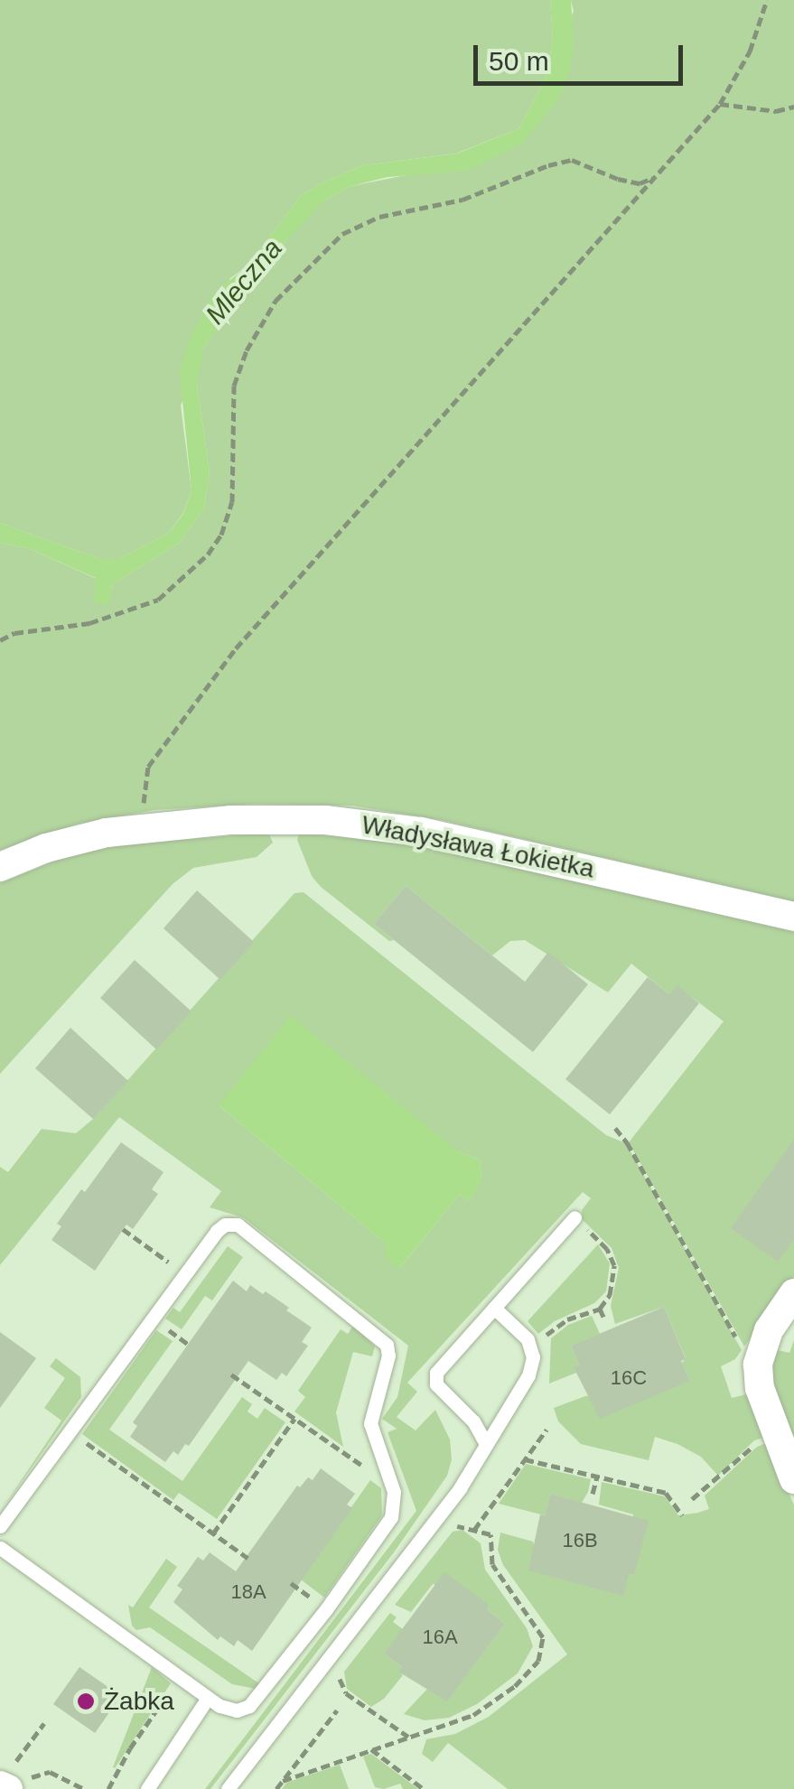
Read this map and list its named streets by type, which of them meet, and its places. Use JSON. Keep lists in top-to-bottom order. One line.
{"streets":{"street":["Władysława Łokietka"]},"water":["Mleczna"],"places":["Żabka"],"house_numbers":["16C","16B","18A","16A"],"scale_bar":"50 m"}
